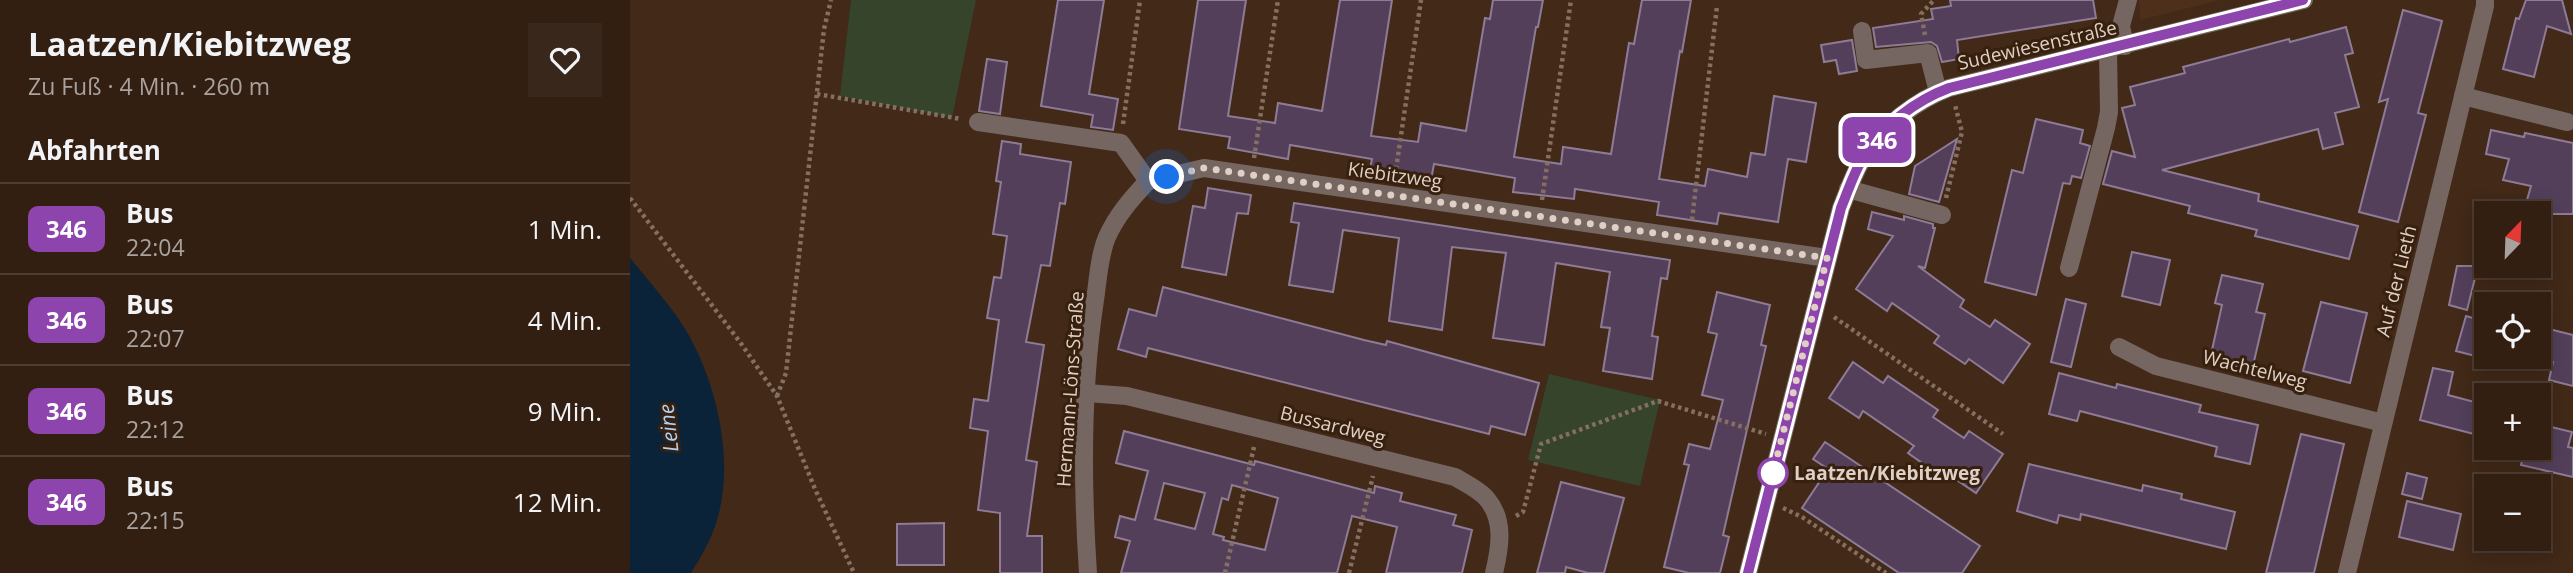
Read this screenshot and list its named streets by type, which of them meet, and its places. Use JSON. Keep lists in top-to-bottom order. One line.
{"streets":{"street":["Sudewiesenstraße","Kiebitzweg","Auf der Lieth","Wachtelweg","Hermann-Löns-Straße","Bussardweg"]},"crossings":[["Sudewiesenstraße","Kiebitzweg"],["Kiebitzweg","Hermann-Löns-Straße"],["Auf der Lieth","Wachtelweg"],["Hermann-Löns-Straße","Bussardweg"]],"water":["Leine"],"places":["Laatzen/Kiebitzweg"],"lines":["bus line 346"],"north":"top right","page":{"heading":[["Laatzen/Kiebitzweg","Zu Fuß · 4 Min. · 260 m"],"Abfahrten"],"on_map":"346","list":[{"mark":"346","name":"Bus","note":"22:04","value":"1 Min."},{"mark":"346","name":"Bus","note":"22:07","value":"4 Min."},{"mark":"346","name":"Bus","note":"22:12","value":"9 Min."},{"mark":"346","name":"Bus","note":"22:15","value":"12 Min."}],"map_buttons":["+","−"]}}
